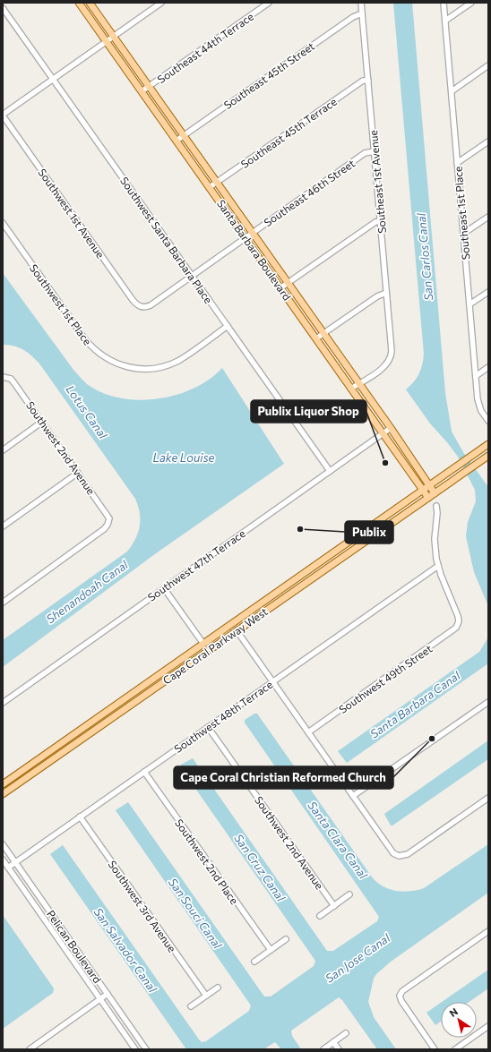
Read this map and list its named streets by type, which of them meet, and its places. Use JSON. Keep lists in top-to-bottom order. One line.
{"streets":{"main road":["Santa Barbara Boulevard","Cape Coral Parkway West"],"street":["Southeast 44th Terrace","Southeast 45th Street","Southeast 45th Terrace","Southeast 1st Avenue","Southeast 46th Street","Southwest 1st Avenue","Southeast 1st Place","Southwest Santa Barbara Place","Southwest 1st Place","Southwest 2nd Avenue","Southwest 47th Terrace","Southwest 49th Street","Southwest 48th Terrace","Southwest 2nd Place","Southwest 3rd Avenue","Pelican Boulevard"]},"crossings":[["Southeast 44th Terrace","Santa Barbara Boulevard"],["Southeast 45th Street","Southeast 1st Avenue"],["Southeast 45th Street","Santa Barbara Boulevard"],["Southeast 45th Terrace","Southeast 1st Avenue"],["Southeast 45th Terrace","Santa Barbara Boulevard"],["Southeast 1st Avenue","Southeast 46th Street"],["Southeast 1st Avenue","Santa Barbara Boulevard"],["Southeast 46th Street","Southwest 1st Avenue"],["Southeast 46th Street","Southwest Santa Barbara Place"],["Southeast 46th Street","Santa Barbara Boulevard"],["Southwest Santa Barbara Place","Southwest 1st Place"],["Southwest Santa Barbara Place","Southwest 47th Terrace"],["Santa Barbara Boulevard","Southwest 47th Terrace"],["Santa Barbara Boulevard","Cape Coral Parkway West"],["Southwest 2nd Avenue","Southwest 48th Terrace"],["Southwest 49th Street","Southwest 48th Terrace"],["Southwest 48th Terrace","Southwest 2nd Place"],["Southwest 48th Terrace","Southwest 3rd Avenue"],["Southwest 48th Terrace","Pelican Boulevard"]],"water":["San Carlos Canal","Lotus Canal","Lake Louise","Shenandoah Canal","Santa Barbara Canal","Santa Clara Canal","San Cruz Canal","San Souci Canal","San Salvador Canal","San Jose Canal"],"places":["Publix Liquor Shop","Publix","Cape Coral Christian Reformed Church"],"north":"top left"}
